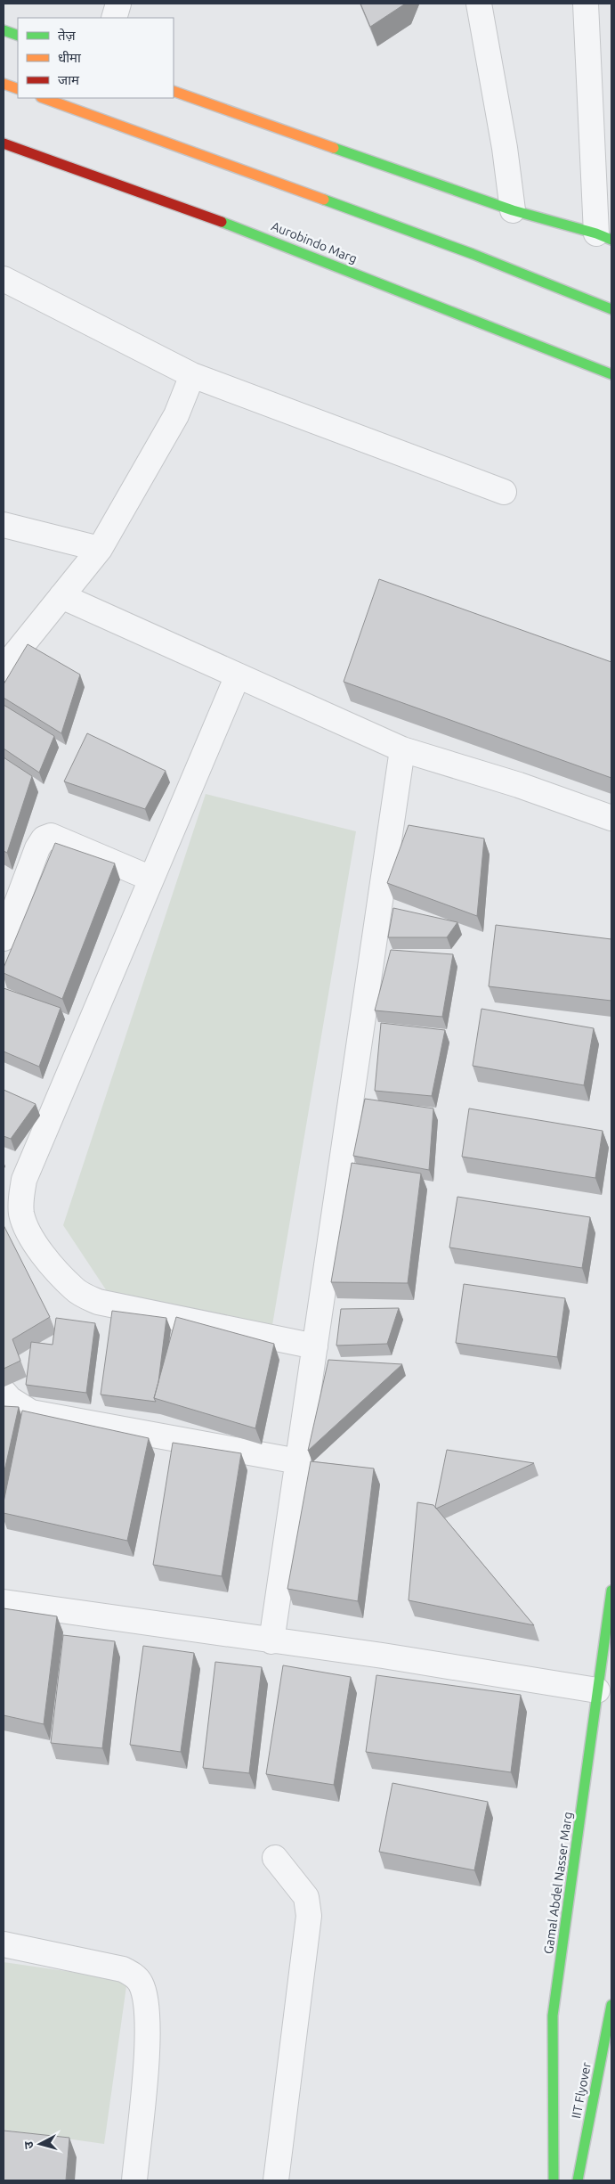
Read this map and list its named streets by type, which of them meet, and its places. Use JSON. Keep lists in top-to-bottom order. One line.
{"streets":{"main road":["Aurobindo Marg","Gamal Abdel Nasser Marg","IIT Flyover"]},"legend":["तेज़","धीमा","जाम"],"north":"left"}
